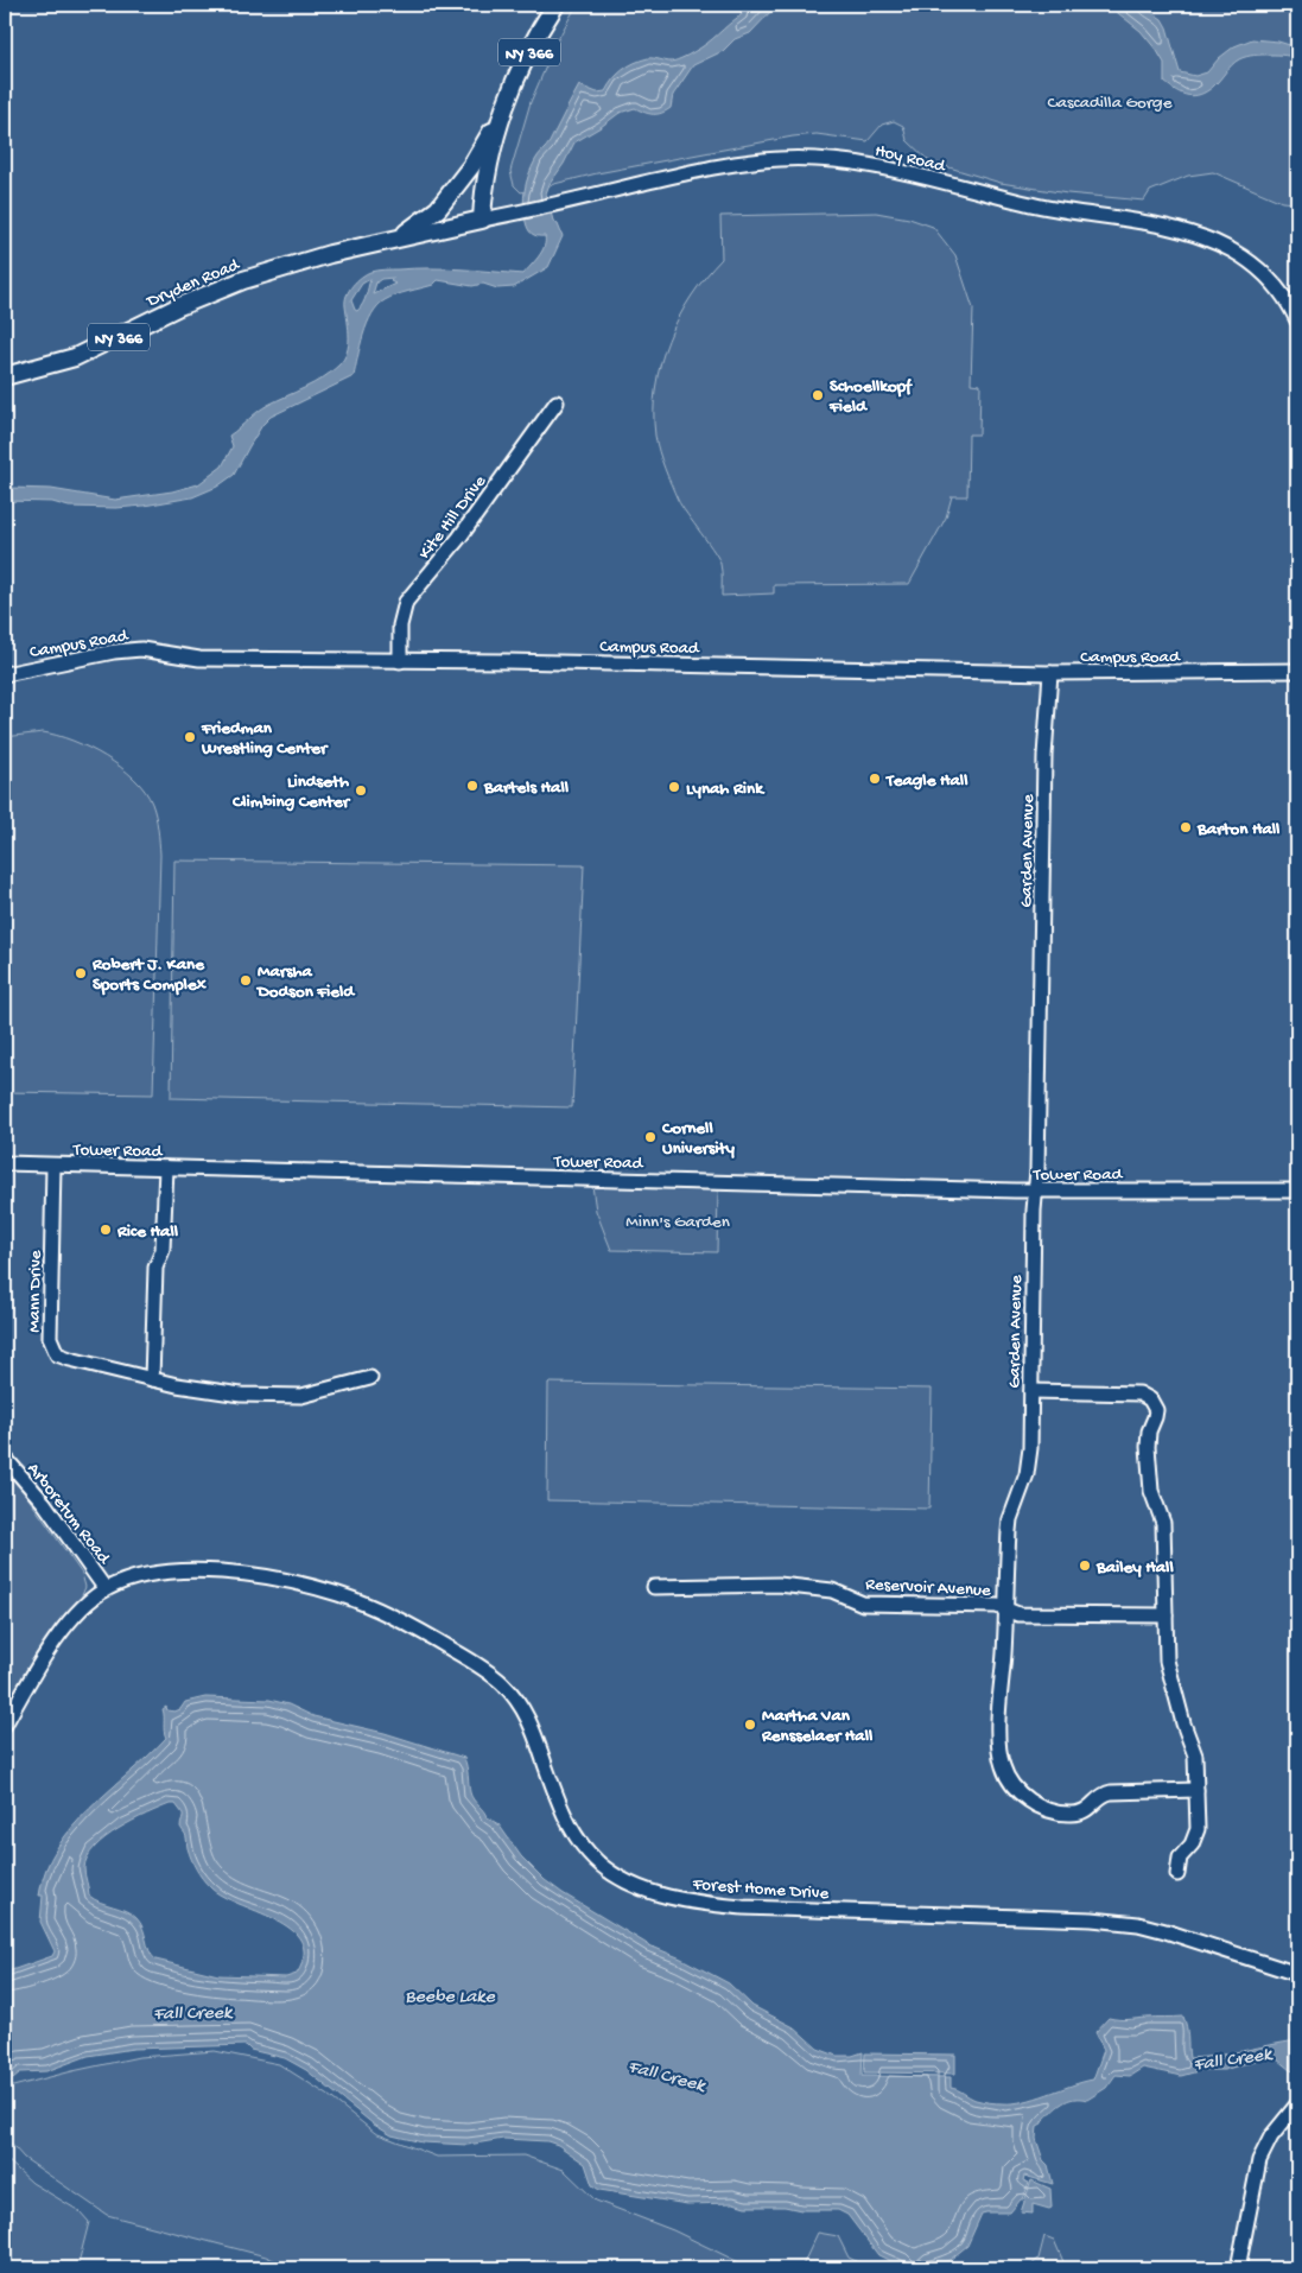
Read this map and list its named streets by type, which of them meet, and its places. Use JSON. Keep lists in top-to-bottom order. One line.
{"streets":{"main road":["NY 366","Dryden Road"],"street":["Hoy Road","Kite Hill Drive","Campus Road","Garden Avenue","Tower Road","Mann Drive","Arboretum Road","Reservoir Avenue","Forest Home Drive"]},"crossings":[["Hoy Road","Dryden Road"],["Kite Hill Drive","Campus Road"],["Campus Road","Garden Avenue"],["Garden Avenue","Tower Road"],["Garden Avenue","Reservoir Avenue"],["Tower Road","Mann Drive"],["Arboretum Road","Forest Home Drive"]],"water":["Beebe Lake","Fall Creek"],"parks":["Cascadilla Gorge","Minn's Garden"],"places":["Schoellkopf Field","Friedman Wrestling Center","Teagle Hall","Bartels Hall","Lynah Rink","Lindseth Climbing Center","Barton Hall","Robert J. Kane Sports Complex","Marsha Dodson Field","Cornell University","Rice Hall","Bailey Hall","Martha Van Rensselaer Hall"]}
